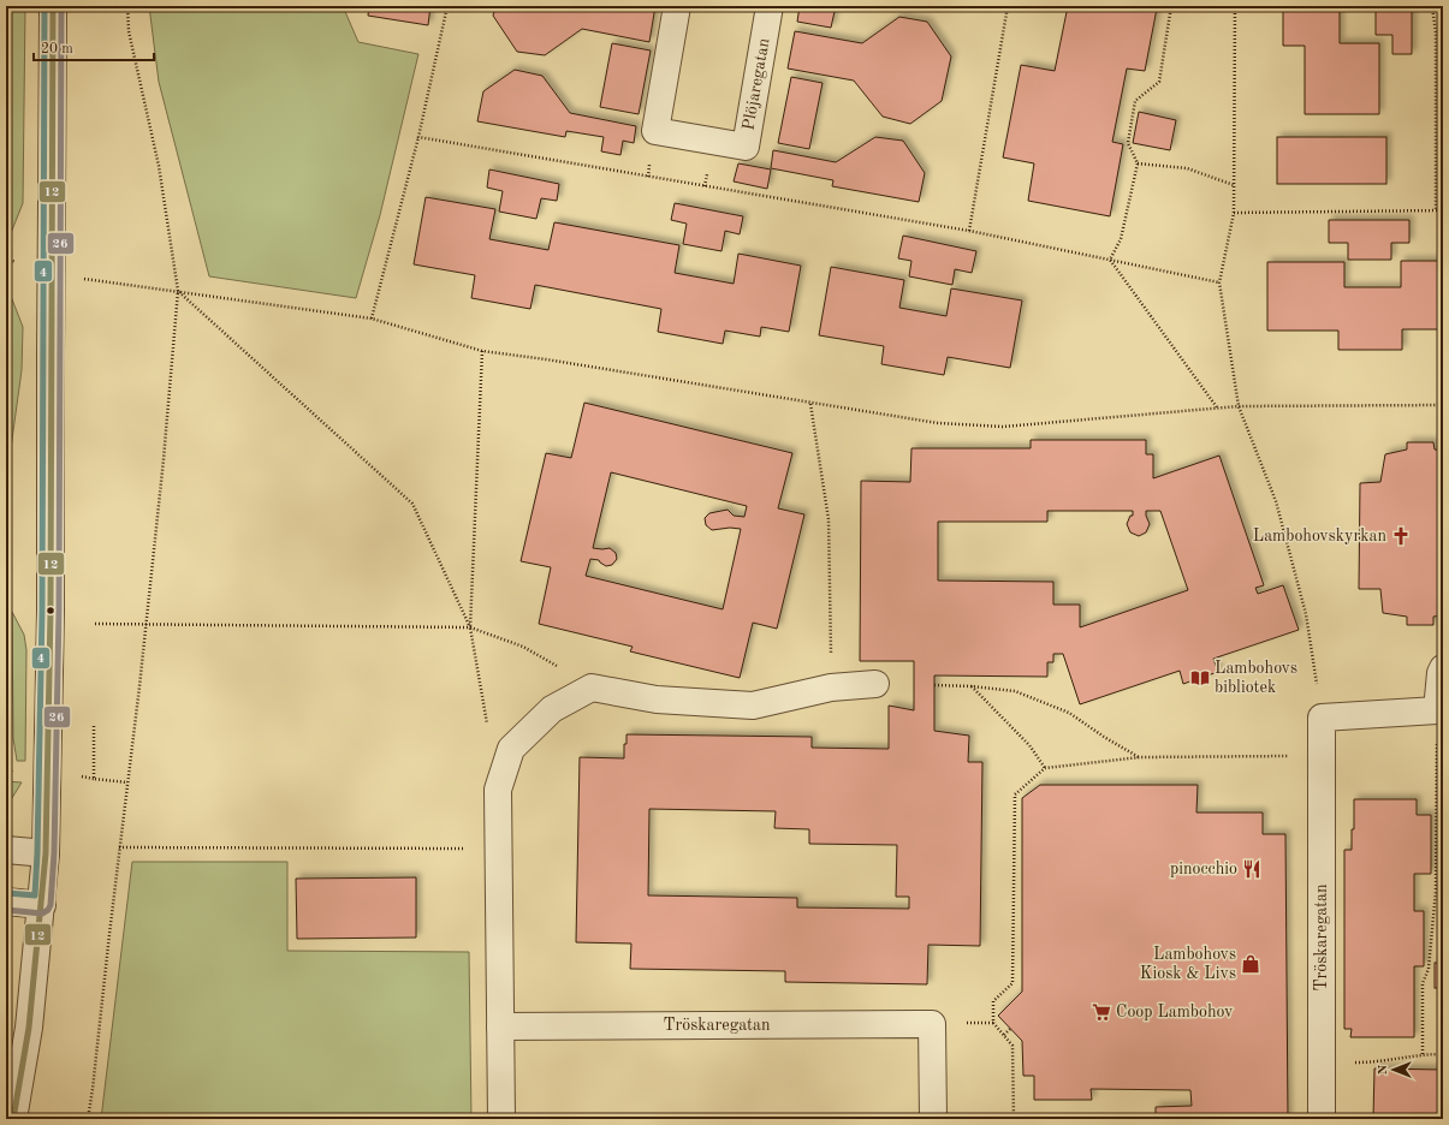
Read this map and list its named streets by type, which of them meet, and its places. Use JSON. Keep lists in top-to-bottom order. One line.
{"streets":{"street":["Plöjaregatan","Tröskaregatan"]},"places":{"church":["Lambohovskyrkan"],"library":["Lambohovs bibliotek"],"restaurant":["pinocchio"],"shop":["Lambohovs Kiosk & Livs"],"supermarket":["Coop Lambohov"]},"lines":["transit line 12","transit line 26","transit line 4"],"scale_bar":"20 m","north":"left"}
